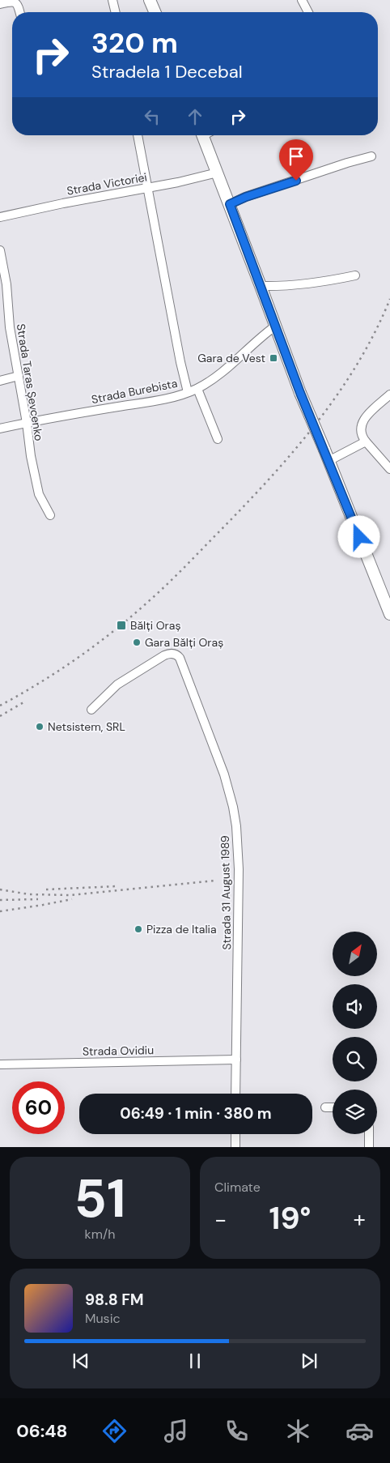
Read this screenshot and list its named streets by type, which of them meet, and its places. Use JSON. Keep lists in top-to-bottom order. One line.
{"streets":{"street":["Strada Victoriei","Strada Taras Șevcenko","Strada Burebista","Strada 31 August 1989","Strada Ovidiu"]},"crossings":[["Strada Taras Șevcenko","Strada Burebista"],["Strada 31 August 1989","Strada Ovidiu"]],"places":{"transit":["Gara de Vest","Bălți Oraș"],"other":["Gara Bălți Oraș","Netsistem, SRL","Pizza de Italia"]},"north":"top right","page":{"turn":["320 m","Stradela 1 Decebal"],"limit":"60","trip":"06:49 · 1 min · 380 m","tile":[["51","km/h"],"Climate"],"heat":["−","19°","+"],"song":["98.8 FM","Music"],"tabs":"06:48"}}
